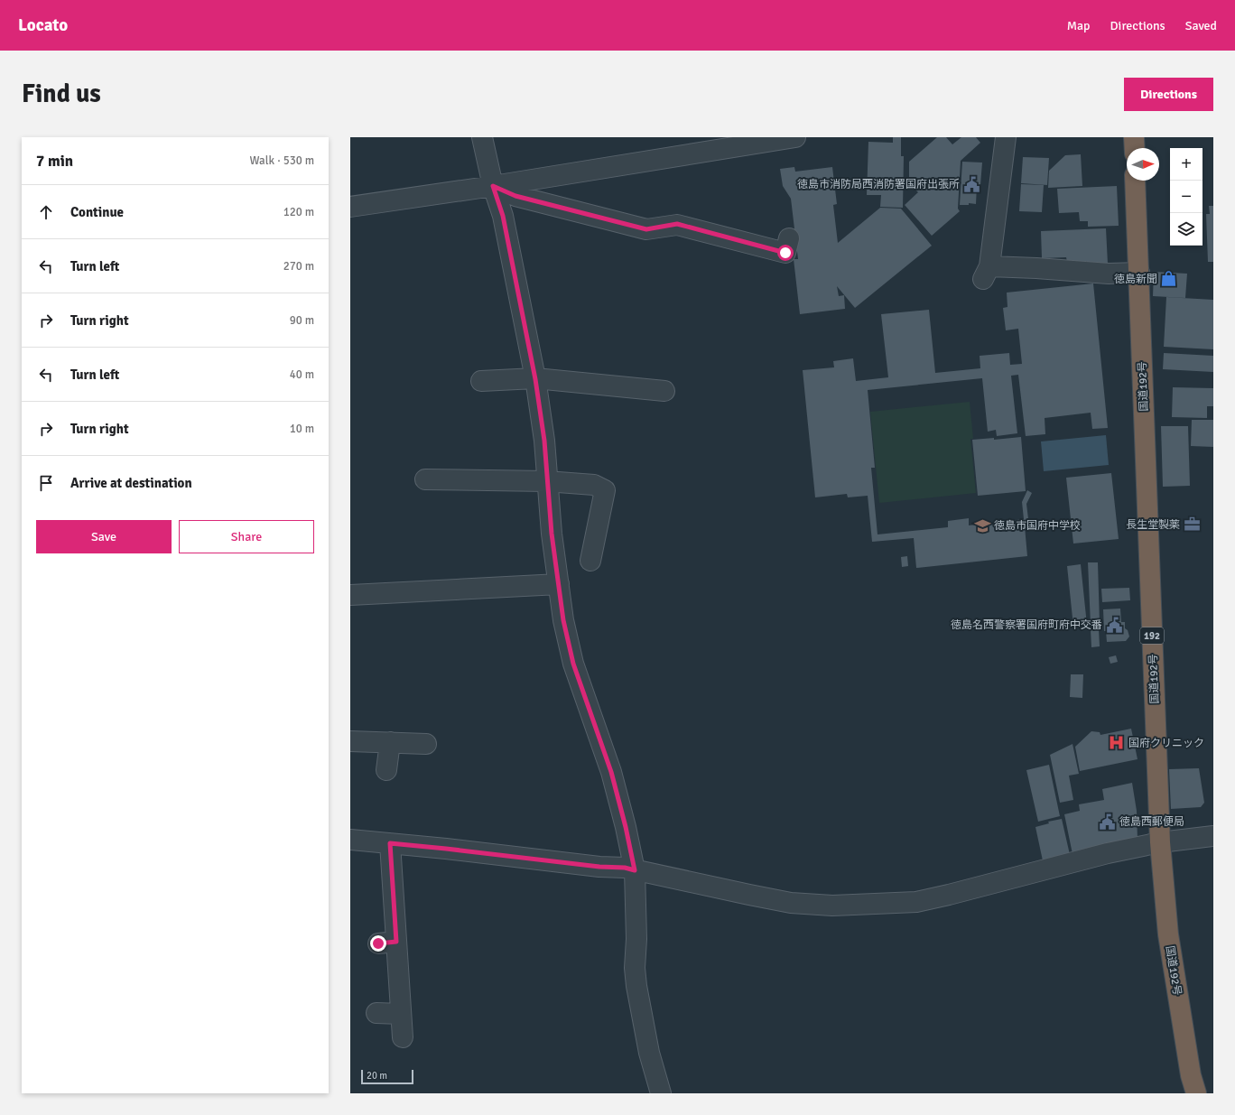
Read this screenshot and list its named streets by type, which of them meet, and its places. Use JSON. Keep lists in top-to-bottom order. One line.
{"streets":{"highway":["国道192号","192"]},"places":{"public building":["徳島市消防局西消防署国府出張所","徳島名西警察署国府町府中交番","徳島西郵便局"],"shop":["徳島新聞"],"office":["長生堂製薬"],"school or university":["徳島市国府中学校"],"hospital":["国府クリニック"]},"scale_bar":"20 m","north":"right","page":{"header":"Locato","nav":["Map","Directions","Saved"],"buttons":["Directions",["Save","Share"]],"title":"Find us","heading":["7 min","Walk · 530 m"],"map_buttons":["+","−"],"list":[["Continue","120 m"],["Turn left","270 m"],["Turn right","90 m"],["Turn left","40 m"],["Turn right","10 m"],"Arrive at destination"],"scale":"20 m"}}
